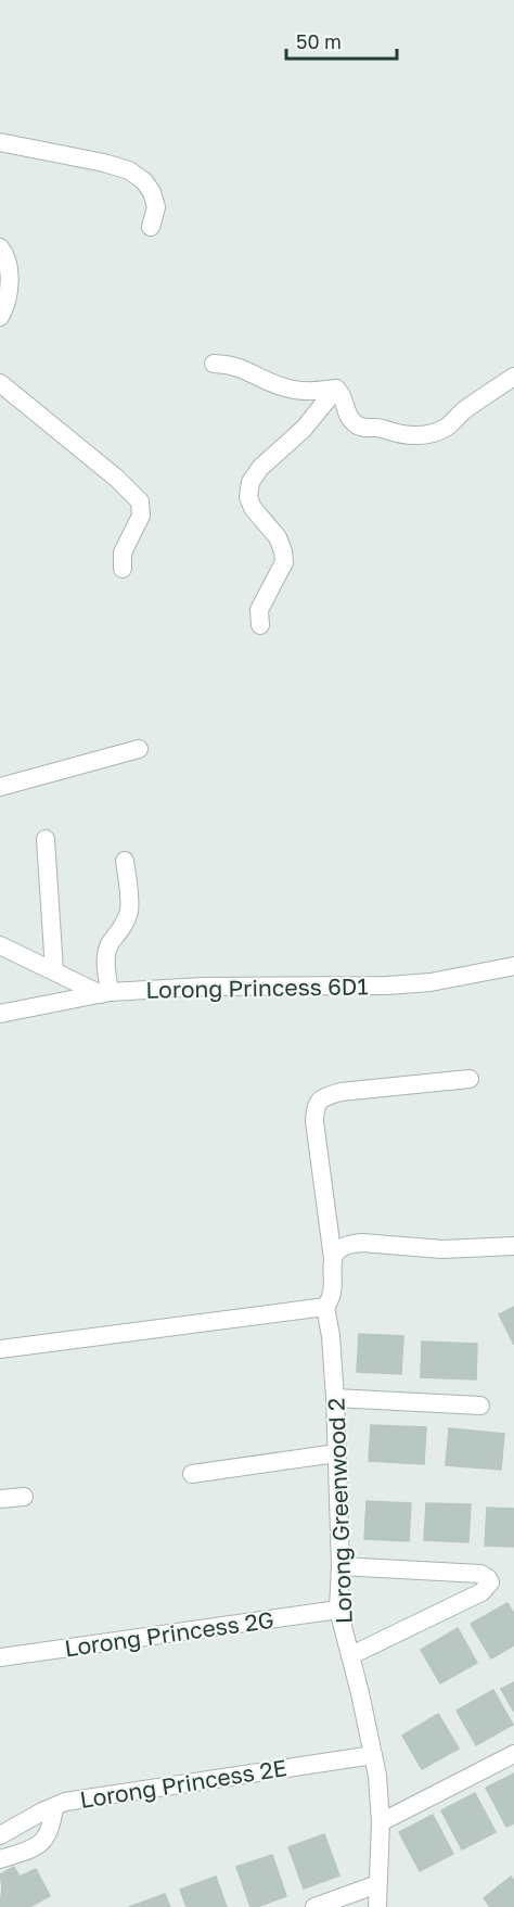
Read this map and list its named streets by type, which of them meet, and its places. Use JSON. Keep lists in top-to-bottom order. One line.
{"streets":{"street":["Lorong Princess 6D1","Lorong Greenwood 2","Lorong Princess 2G","Lorong Princess 2E"]},"crossings":[["Lorong Greenwood 2","Lorong Princess 2G"],["Lorong Greenwood 2","Lorong Princess 2E"]],"scale_bar":"50 m"}
